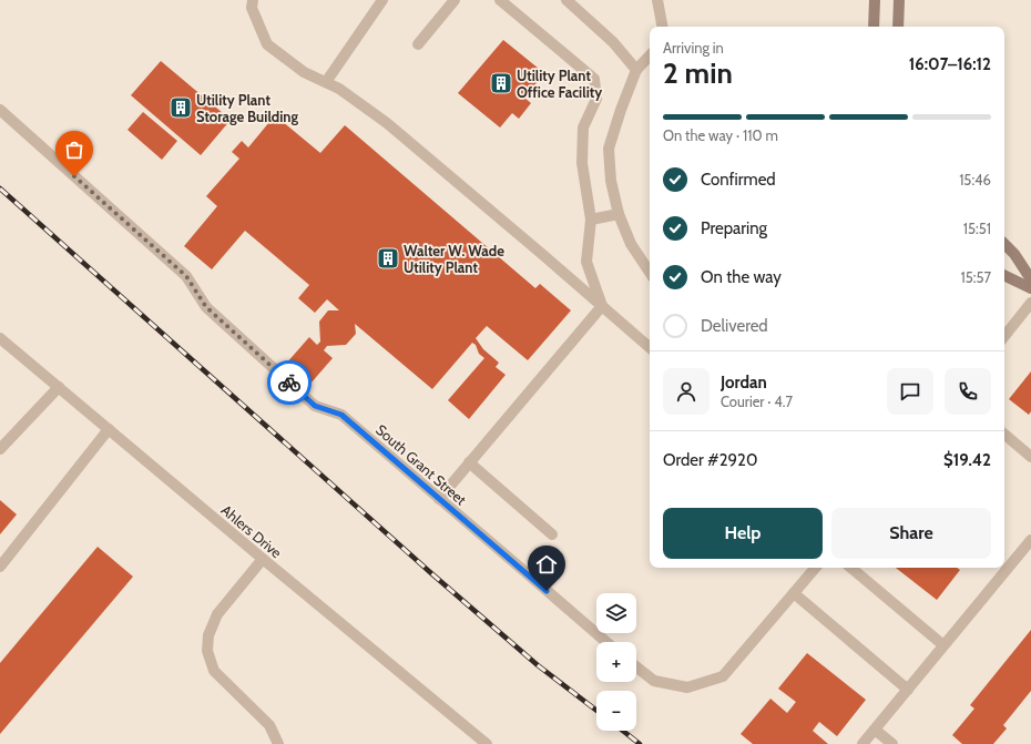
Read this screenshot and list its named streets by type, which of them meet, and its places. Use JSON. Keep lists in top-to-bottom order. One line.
{"streets":{"street":["South Grant Street","Ahlers Drive"]},"places":{"building":["Utility Plant Office Facility","Utility Plant Storage Building","Walter W. Wade Utility Plant"]},"page":{"heading":["2 min","Arriving in","16:07–16:12"],"panel":["Jordan","Courier · 4.7","Order #2920","$19.42"],"bar":"On the way · 110 m","list":[["Confirmed","15:46"],["Preparing","15:51"],["On the way","15:57"],"Delivered"],"buttons":["Help","Share"],"map_buttons":["+","−"]}}
